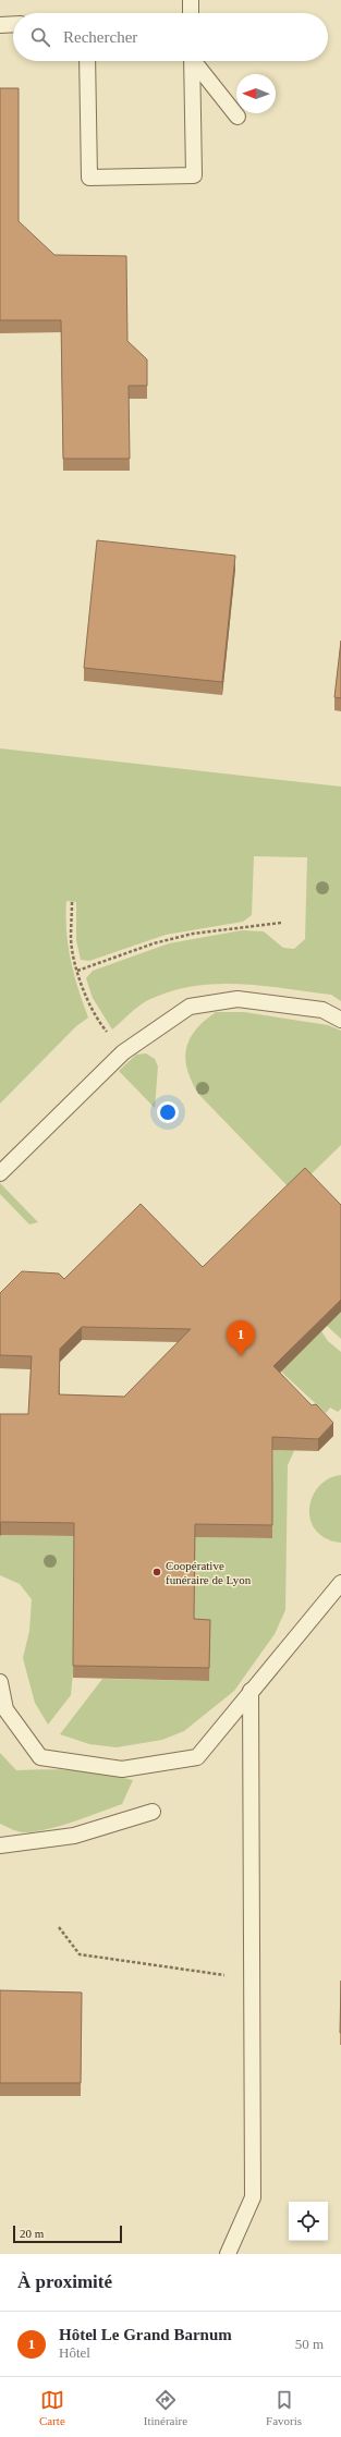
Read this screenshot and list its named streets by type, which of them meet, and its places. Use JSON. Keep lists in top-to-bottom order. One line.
{"places":["Coopérative funéraire de Lyon"],"scale_bar":"20 m","north":"left","page":{"search":"Rechercher","pins":"1","scale":"20 m","heading":"À proximité","list":[{"mark":"1","name":"Hôtel Le Grand Barnum","note":"Hôtel","value":"50 m"}],"nav":["Carte","Itinéraire","Favoris"]}}
